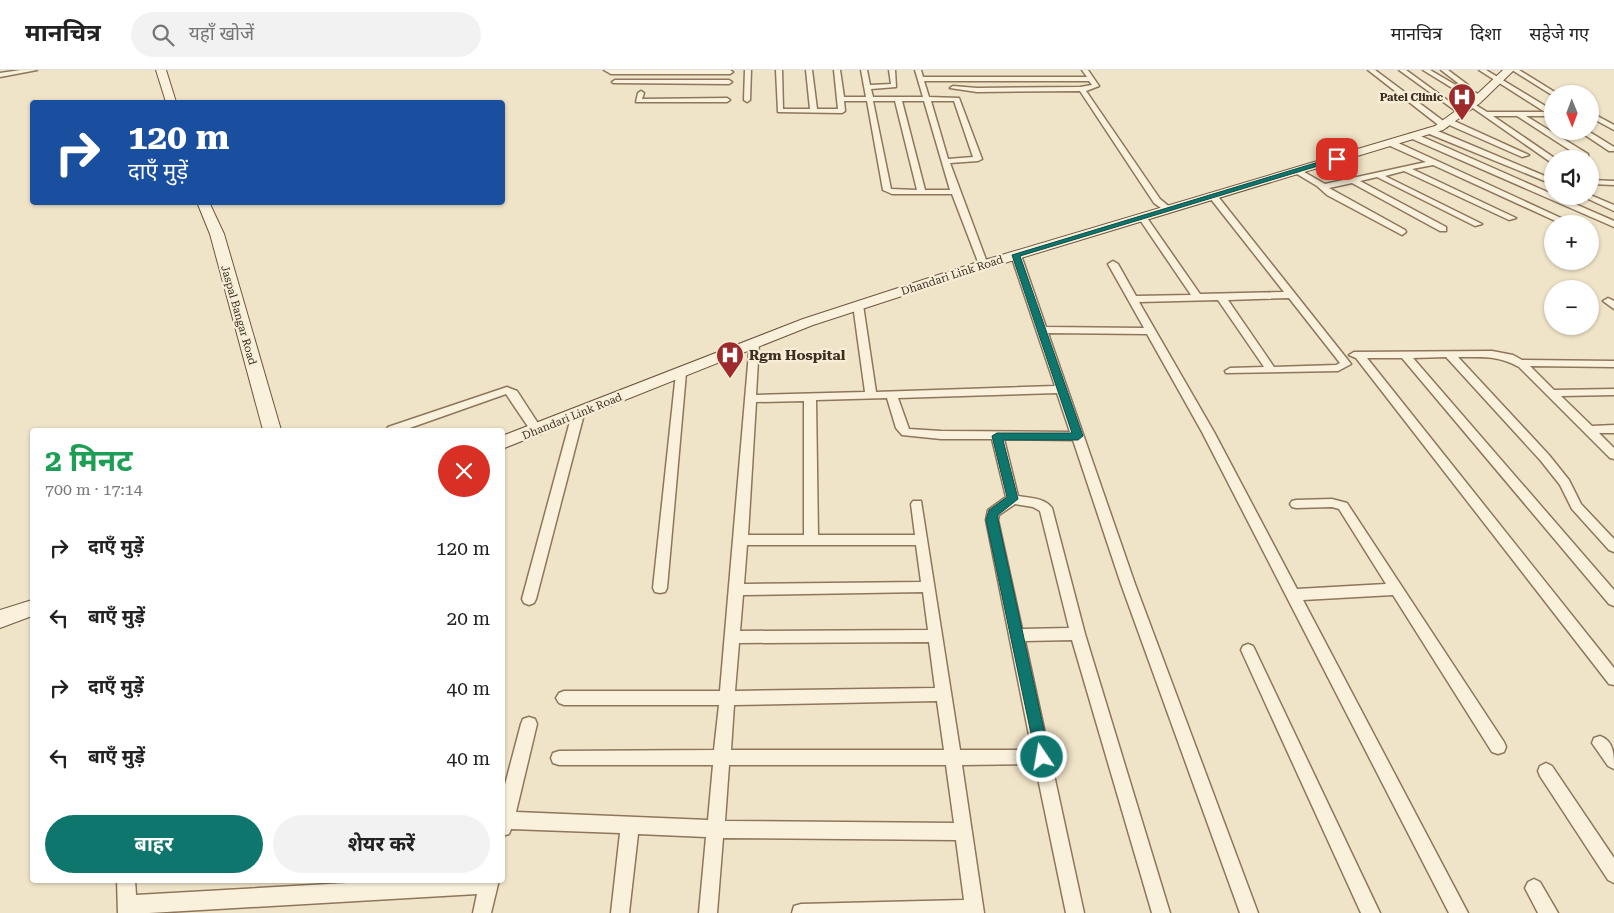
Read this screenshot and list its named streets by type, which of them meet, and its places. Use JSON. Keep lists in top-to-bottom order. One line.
{"streets":{"street":["Dhandari Link Road","Jaspal Bangar Road"]},"places":{"hospital":["Patel Clinic","Rgm Hospital"]},"north":"bottom","page":{"header":"मानचित्र","search":"यहाँ खोजें","nav":["मानचित्र","दिशा","सहेजे गए"],"map_buttons":["+","−"],"turn":["120 m","दाएँ मुड़ें"],"heading":["2 मिनट","700 m · 17:14"],"list":[{"name":"दाएँ मुड़ें","value":"120 m"},{"name":"बाएँ मुड़ें","value":"20 m"},{"name":"दाएँ मुड़ें","value":"40 m"},{"name":"बाएँ मुड़ें","value":"40 m"}],"buttons":["बाहर","शेयर करें"]}}
